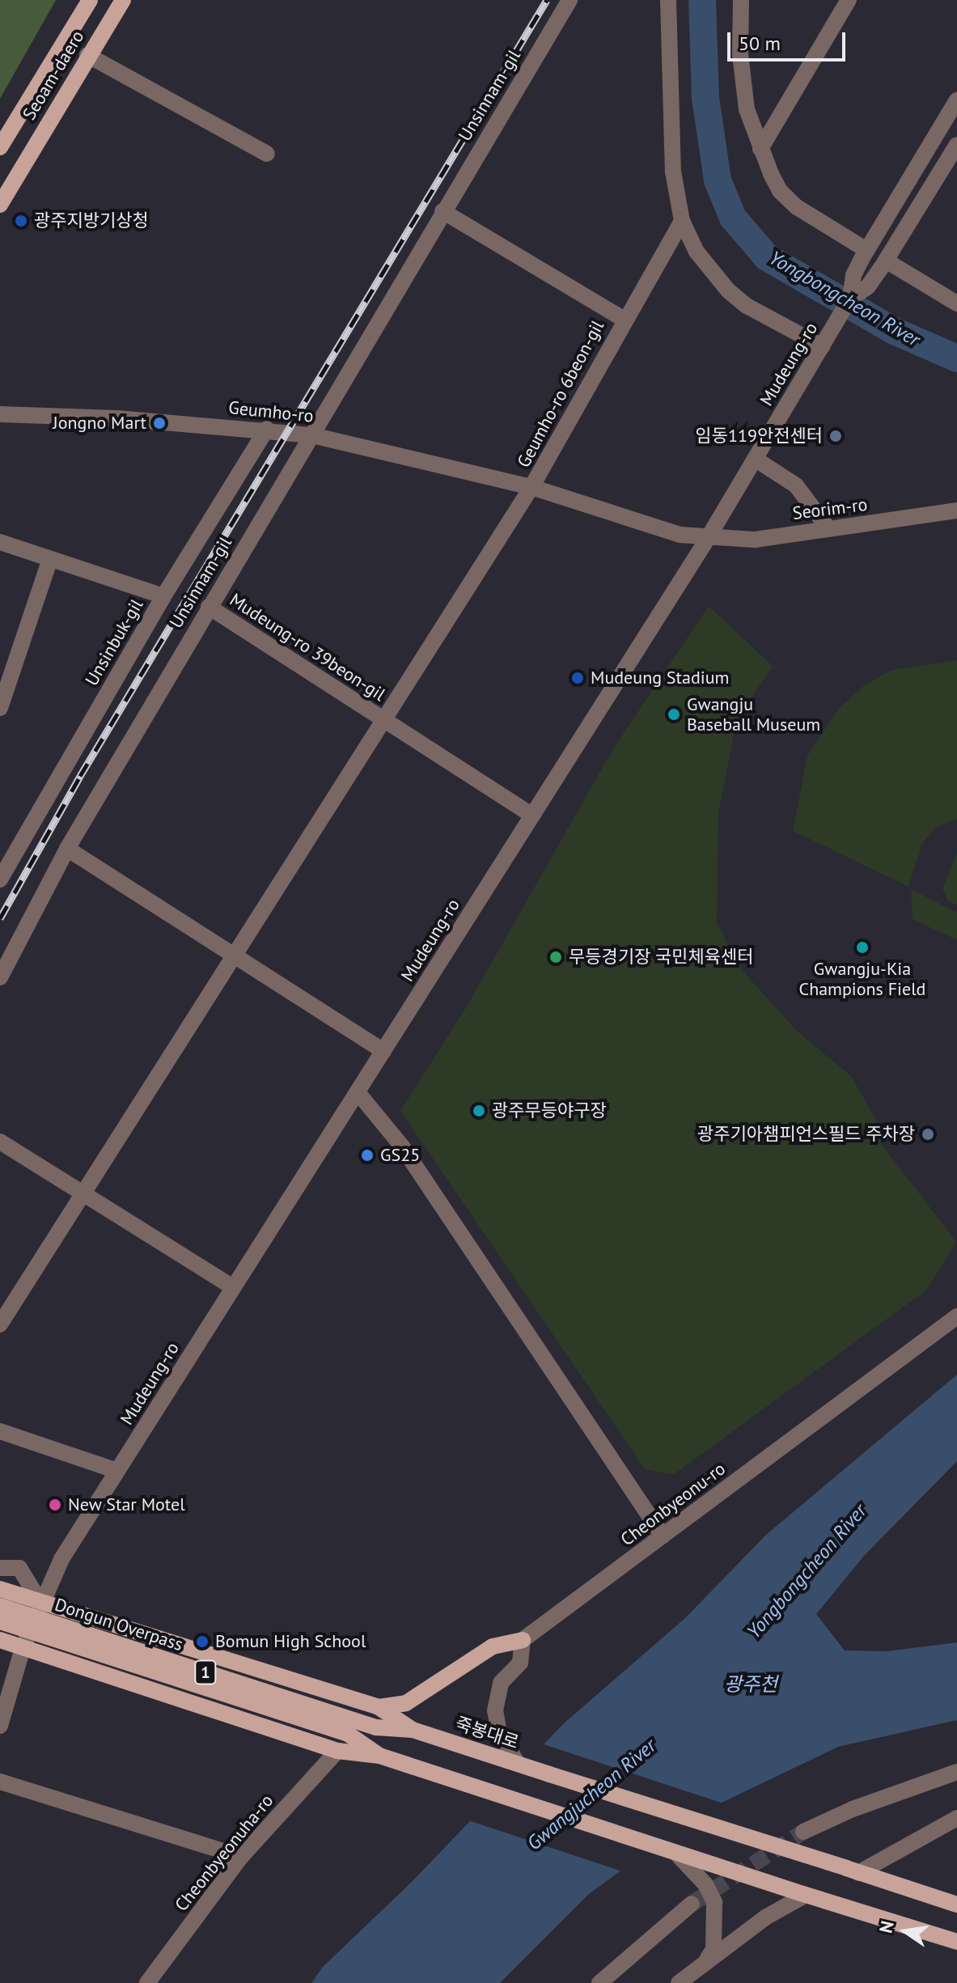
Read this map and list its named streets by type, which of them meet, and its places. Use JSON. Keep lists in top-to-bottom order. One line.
{"streets":{"main road":["Seoam-daero","Dongun Overpass","1","죽봉대로"],"street":["Unsinnam-gil","Mudeung-ro","Geumho-ro 6beon-gil","Geumho-ro","Seorim-ro","Unsinbuk-gil","Mudeung-ro 39beon-gil","Cheonbyeonu-ro","Cheonbyeonuha-ro"]},"crossings":[["Unsinnam-gil","Geumho-ro 6beon-gil"],["Unsinnam-gil","Geumho-ro"],["Unsinnam-gil","Mudeung-ro 39beon-gil"],["Mudeung-ro","Geumho-ro"],["Mudeung-ro","Seorim-ro"],["Mudeung-ro","Mudeung-ro 39beon-gil"],["Geumho-ro 6beon-gil","Geumho-ro"],["Geumho-ro 6beon-gil","Mudeung-ro 39beon-gil"],["Geumho-ro","Seorim-ro"],["Geumho-ro","Unsinbuk-gil"],["Geumho-ro","Mudeung-ro 39beon-gil"],["Dongun Overpass","1"],["Dongun Overpass","죽봉대로"],["1","죽봉대로"]],"water":["Yongbongcheon River","광주천","Gwangjucheon River"],"places":["광주지방기상청","Jongno Mart","임동119안전센터","Mudeung Stadium","Gwangju Baseball Museum","Gwangju-Kia Champions Field","무등경기장 국민체육센터","광주무등야구장","광주기아챔피언스필드 주차장","GS25","New Star Motel","Bomun High School"],"scale_bar":"50 m","north":"left"}
